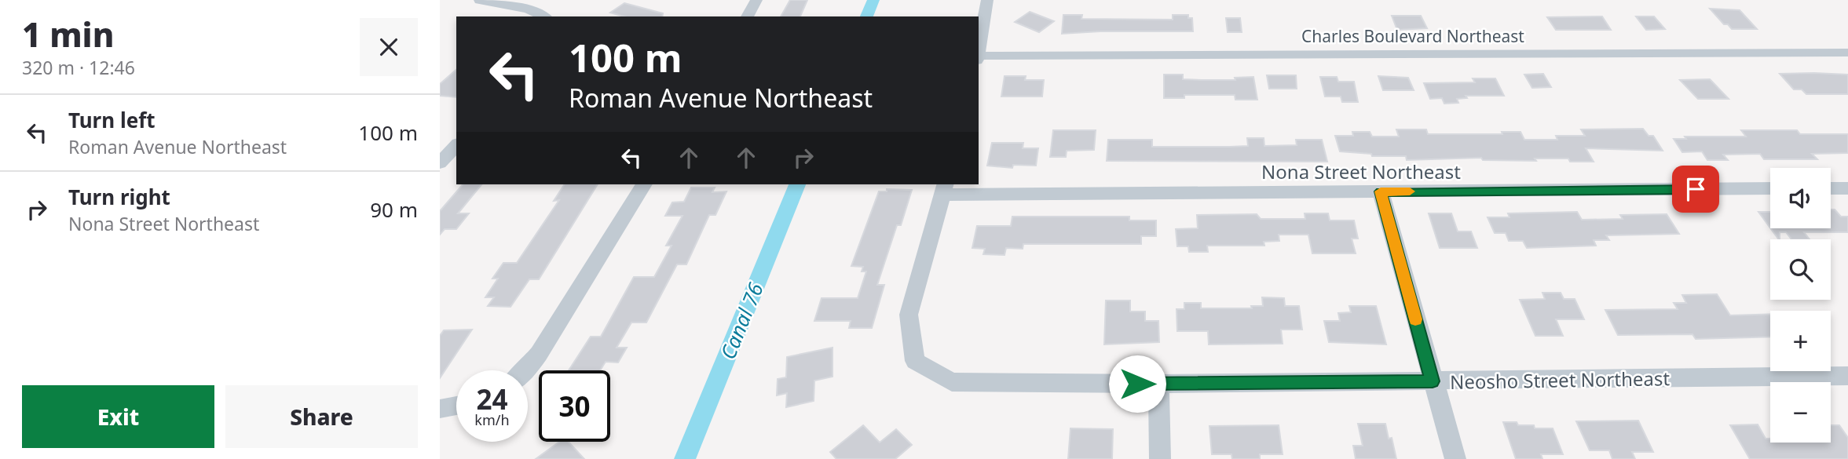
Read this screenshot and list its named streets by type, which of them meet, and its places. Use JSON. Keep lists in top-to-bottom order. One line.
{"streets":{"street":["Charles Boulevard Northeast","Nona Street Northeast","Neosho Street Northeast"]},"crossings":[["Nona Street Northeast","Neosho Street Northeast"]],"water":["Canal 76"],"page":{"heading":["1 min","320 m · 12:46"],"turn":["100 m","Roman Avenue Northeast"],"list":[{"name":"Turn left","note":"Roman Avenue Northeast","value":"100 m"},{"name":"Turn right","note":"Nona Street Northeast","value":"90 m"}],"map_buttons":["+","−"],"speed":"24 km/h","limit":"30","buttons":["Exit","Share"]}}
